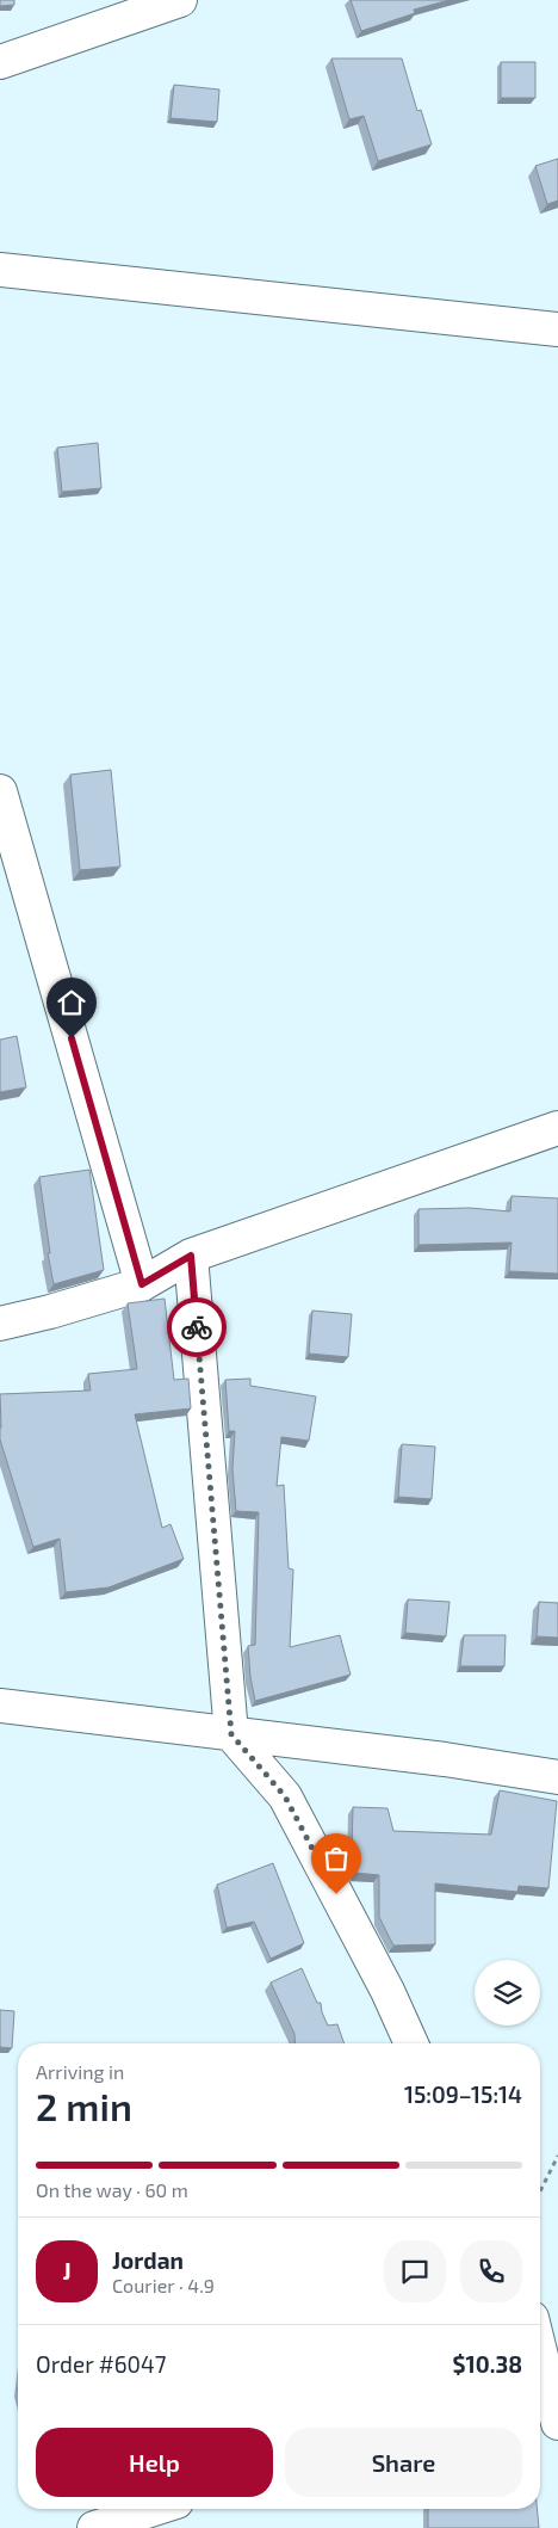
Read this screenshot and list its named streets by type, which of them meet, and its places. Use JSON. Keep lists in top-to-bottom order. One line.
{"page":{"heading":["2 min","Arriving in","15:09–15:14"],"panel":["Jordan","Courier · 4.9","Order #6047","$10.38"],"bar":"On the way · 60 m","round":"J","buttons":["Help","Share"]}}
